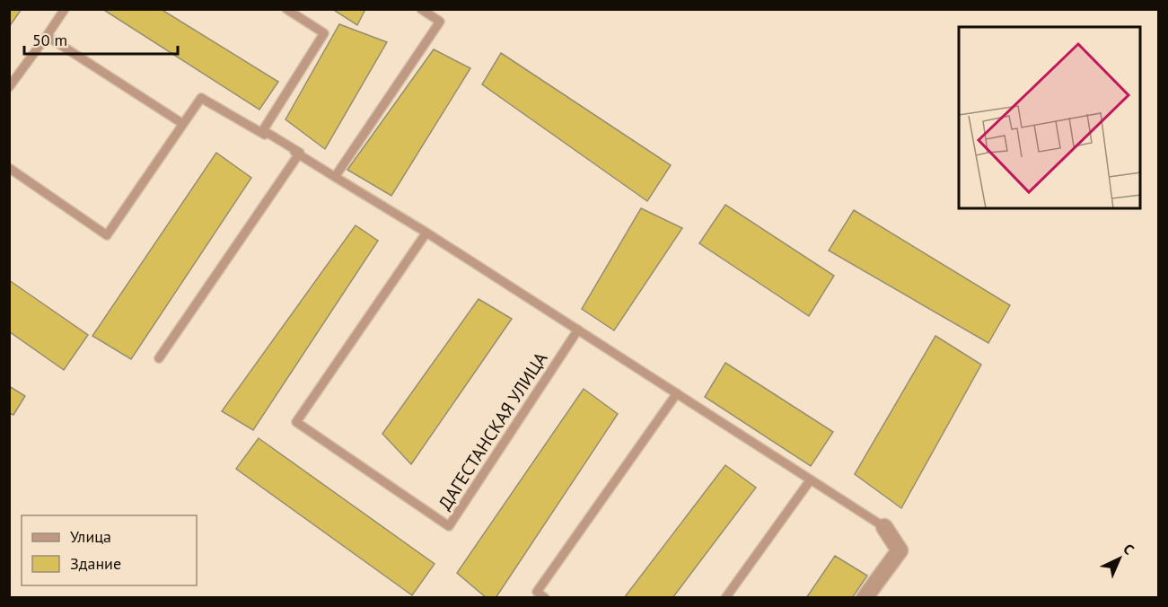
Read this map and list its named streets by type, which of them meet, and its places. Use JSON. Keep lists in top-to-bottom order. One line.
{"streets":{"lane":["ДАГЕСТАНСКАЯ УЛИЦА"]},"legend":["Улица","Здание"],"scale_bar":"50 m","north":"top right"}
